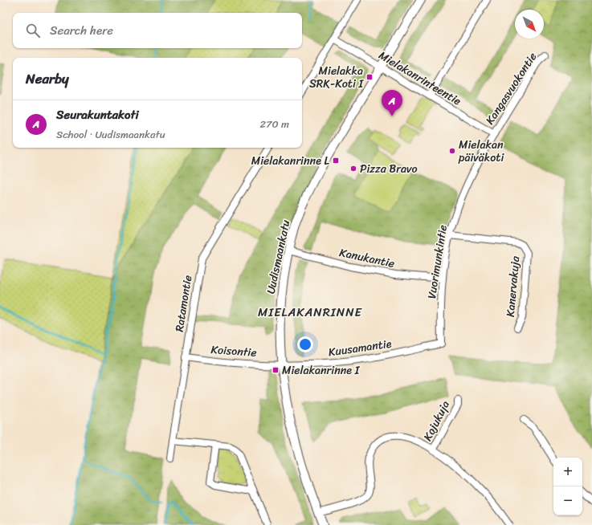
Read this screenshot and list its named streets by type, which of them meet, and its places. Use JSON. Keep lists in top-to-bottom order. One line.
{"streets":{"street":["Mielakanrinteentie","Kangasvuokontie","Uudismaankatu","Kanukantie","Vuorimunkintie","Kanervakuja","Ratamontie","Kuusamantie","Koisontie","Kojukuja"]},"crossings":[["Mielakanrinteentie","Kangasvuokontie"],["Mielakanrinteentie","Uudismaankatu"],["Mielakanrinteentie","Vuorimunkintie"],["Kangasvuokontie","Vuorimunkintie"],["Uudismaankatu","Kanukantie"],["Uudismaankatu","Kuusamantie"],["Uudismaankatu","Koisontie"],["Kanukantie","Vuorimunkintie"],["Vuorimunkintie","Kanervakuja"],["Vuorimunkintie","Kuusamantie"],["Ratamontie","Koisontie"],["Kuusamantie","Koisontie"]],"districts":["MIELAKANRINNE"],"places":{"transit":["Mielakka SRK-Koti I","Mielakanrinne L","Mielakanrinne I"],"other":["Mielakan päiväkoti","Pizza Bravo"]},"north":"bottom right","page":{"search":"Search here","heading":"Nearby","pins":"A","list":[{"mark":"A","name":"Seurakuntakoti","note":"School · Uudismaankatu","value":"270 m"}],"map_buttons":["+","−"]}}
